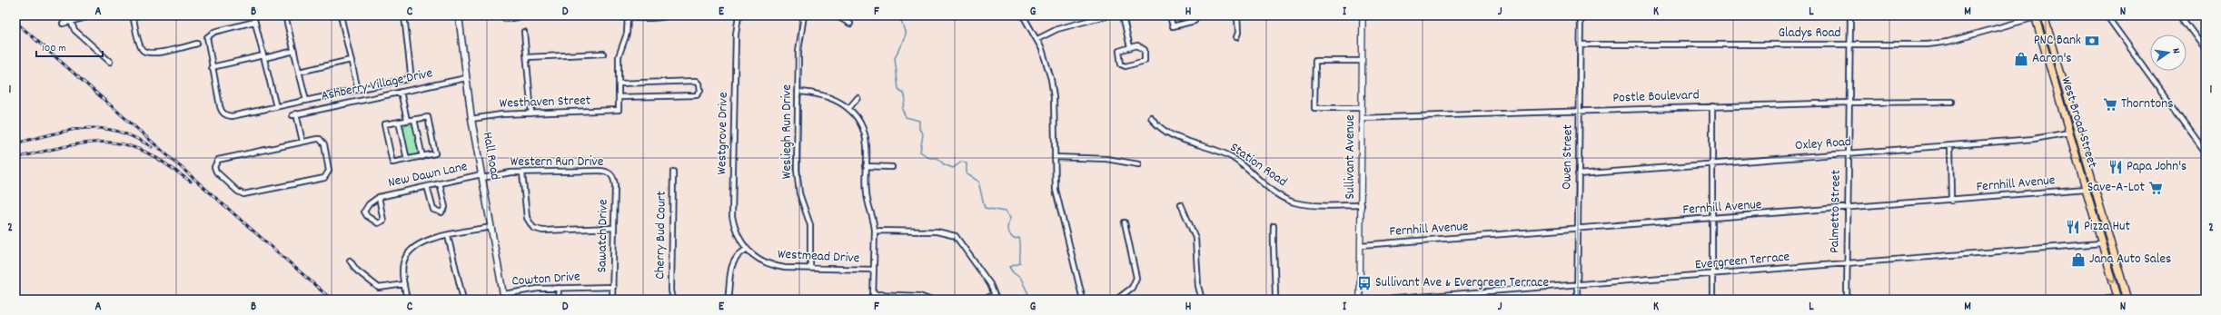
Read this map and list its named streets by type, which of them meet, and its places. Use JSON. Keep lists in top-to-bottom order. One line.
{"streets":{"main road":["West Broad Street","Hall Road"],"street":["Gladys Road","Ashberry Village Drive","Postle Boulevard","Westhaven Street","Wesliegh Run Drive","Westgrove Drive","Oxley Road","Sullivant Avenue","Owen Street","Western Run Drive","Station Road","New Dawn Lane","Fernhill Avenue","Palmetto Street","Cherry Bud Court","Sawatch Drive","Westmead Drive","Evergreen Terrace","Cowton Drive"]},"crossings":[["Gladys Road","West Broad Street"],["Gladys Road","Owen Street"],["Gladys Road","Palmetto Street"],["Ashberry Village Drive","Hall Road"],["Postle Boulevard","Sullivant Avenue"],["Postle Boulevard","Owen Street"],["Postle Boulevard","Palmetto Street"],["Westhaven Street","Hall Road"],["West Broad Street","Oxley Road"],["West Broad Street","Fernhill Avenue"],["West Broad Street","Evergreen Terrace"],["Wesliegh Run Drive","Westmead Drive"],["Westgrove Drive","Westmead Drive"],["Oxley Road","Owen Street"],["Oxley Road","Palmetto Street"],["Hall Road","Western Run Drive"],["Hall Road","New Dawn Lane"],["Hall Road","Cowton Drive"],["Sullivant Avenue","Station Road"],["Sullivant Avenue","Fernhill Avenue"],["Owen Street","Fernhill Avenue"],["Owen Street","Evergreen Terrace"],["Western Run Drive","New Dawn Lane"],["Western Run Drive","Sawatch Drive"],["Fernhill Avenue","Palmetto Street"],["Palmetto Street","Evergreen Terrace"],["Sawatch Drive","Cowton Drive"]],"places":{"bank":["PNC Bank"],"shop":["Aaron's","Jana Auto Sales"],"supermarket":["Thorntons","Save-A-Lot"],"restaurant":["Papa John's","Pizza Hut"],"bus stop":["Sullivant Ave & Evergreen Terrace"]},"scale_bar":"100 m","north":"right","grid":{"columns":["A","B","C","D","E","F","G","H","I","J","K","L","M","N"],"rows":["1","2"]}}
